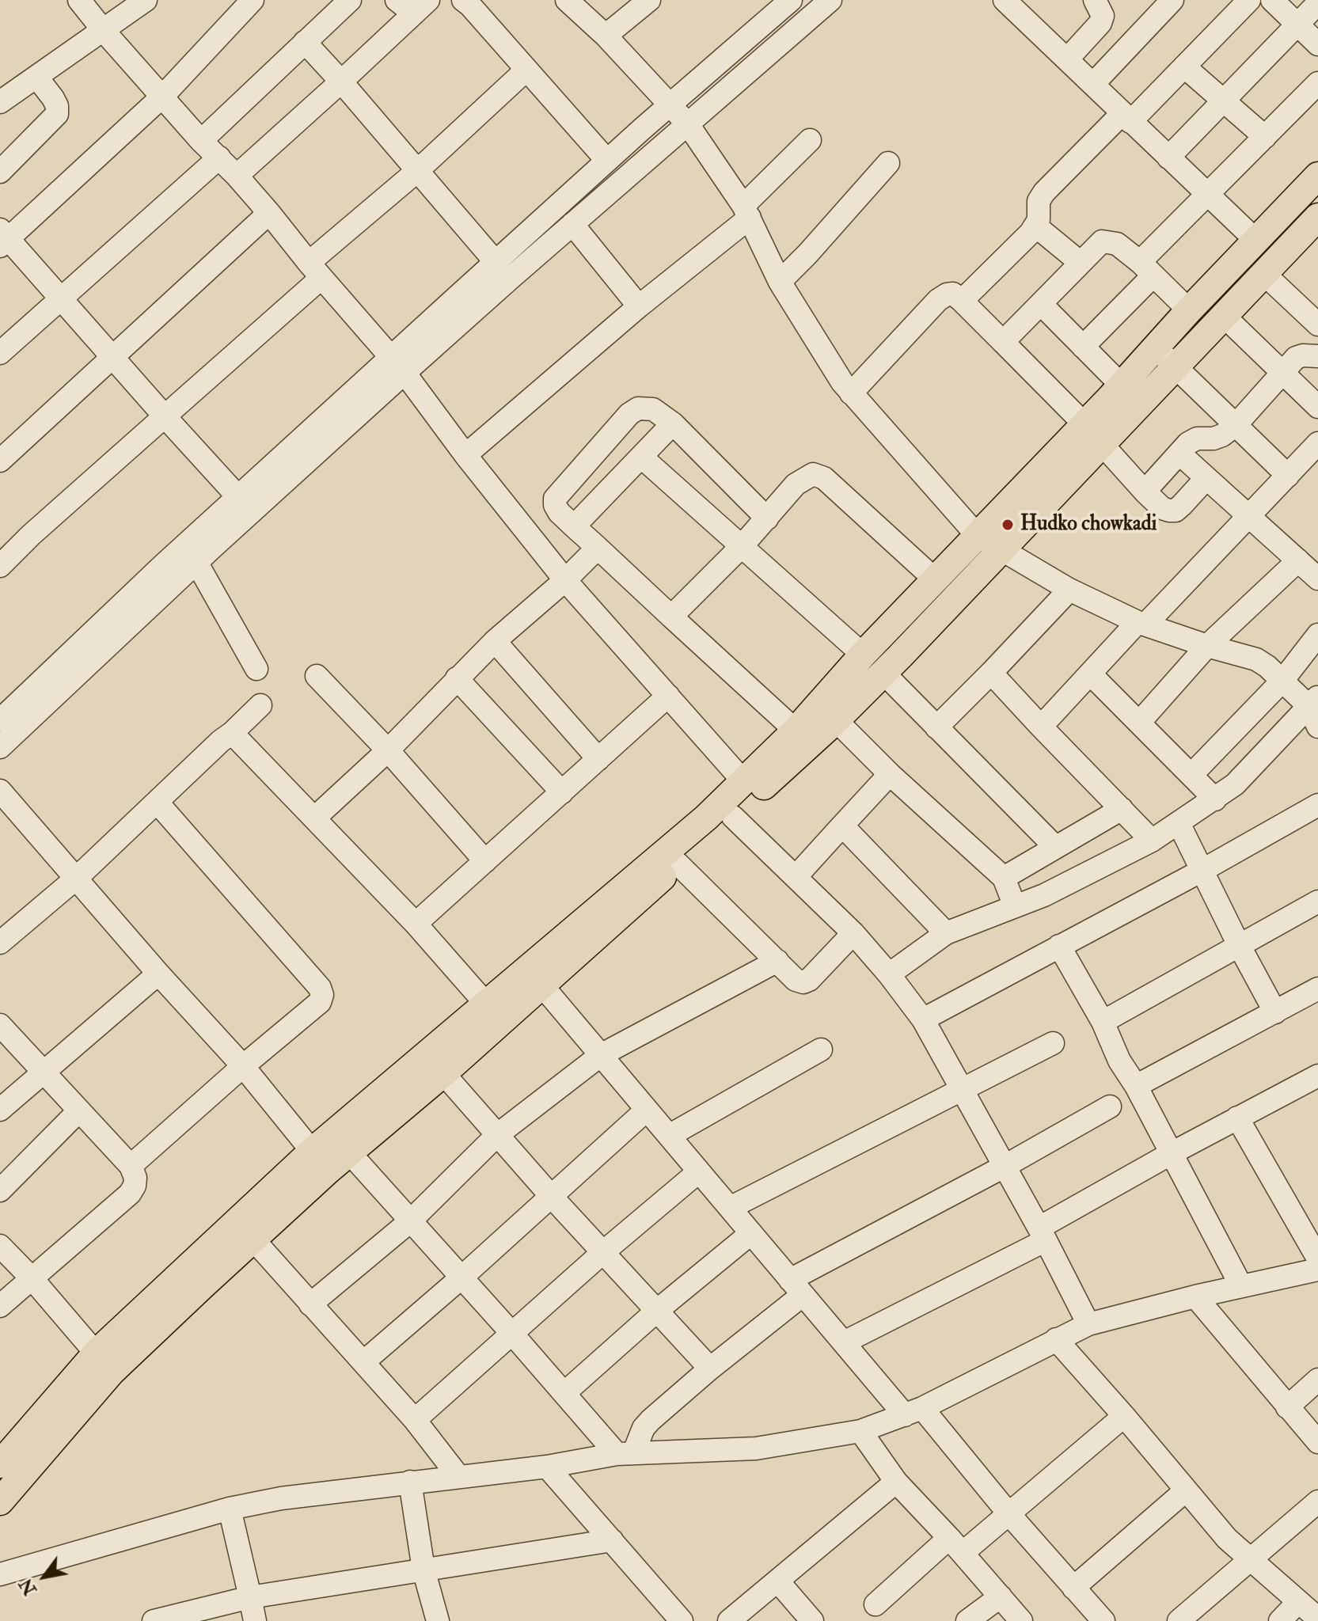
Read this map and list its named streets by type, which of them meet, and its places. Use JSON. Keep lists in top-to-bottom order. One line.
{"places":["Hudko chowkadi"],"north":"bottom left"}
